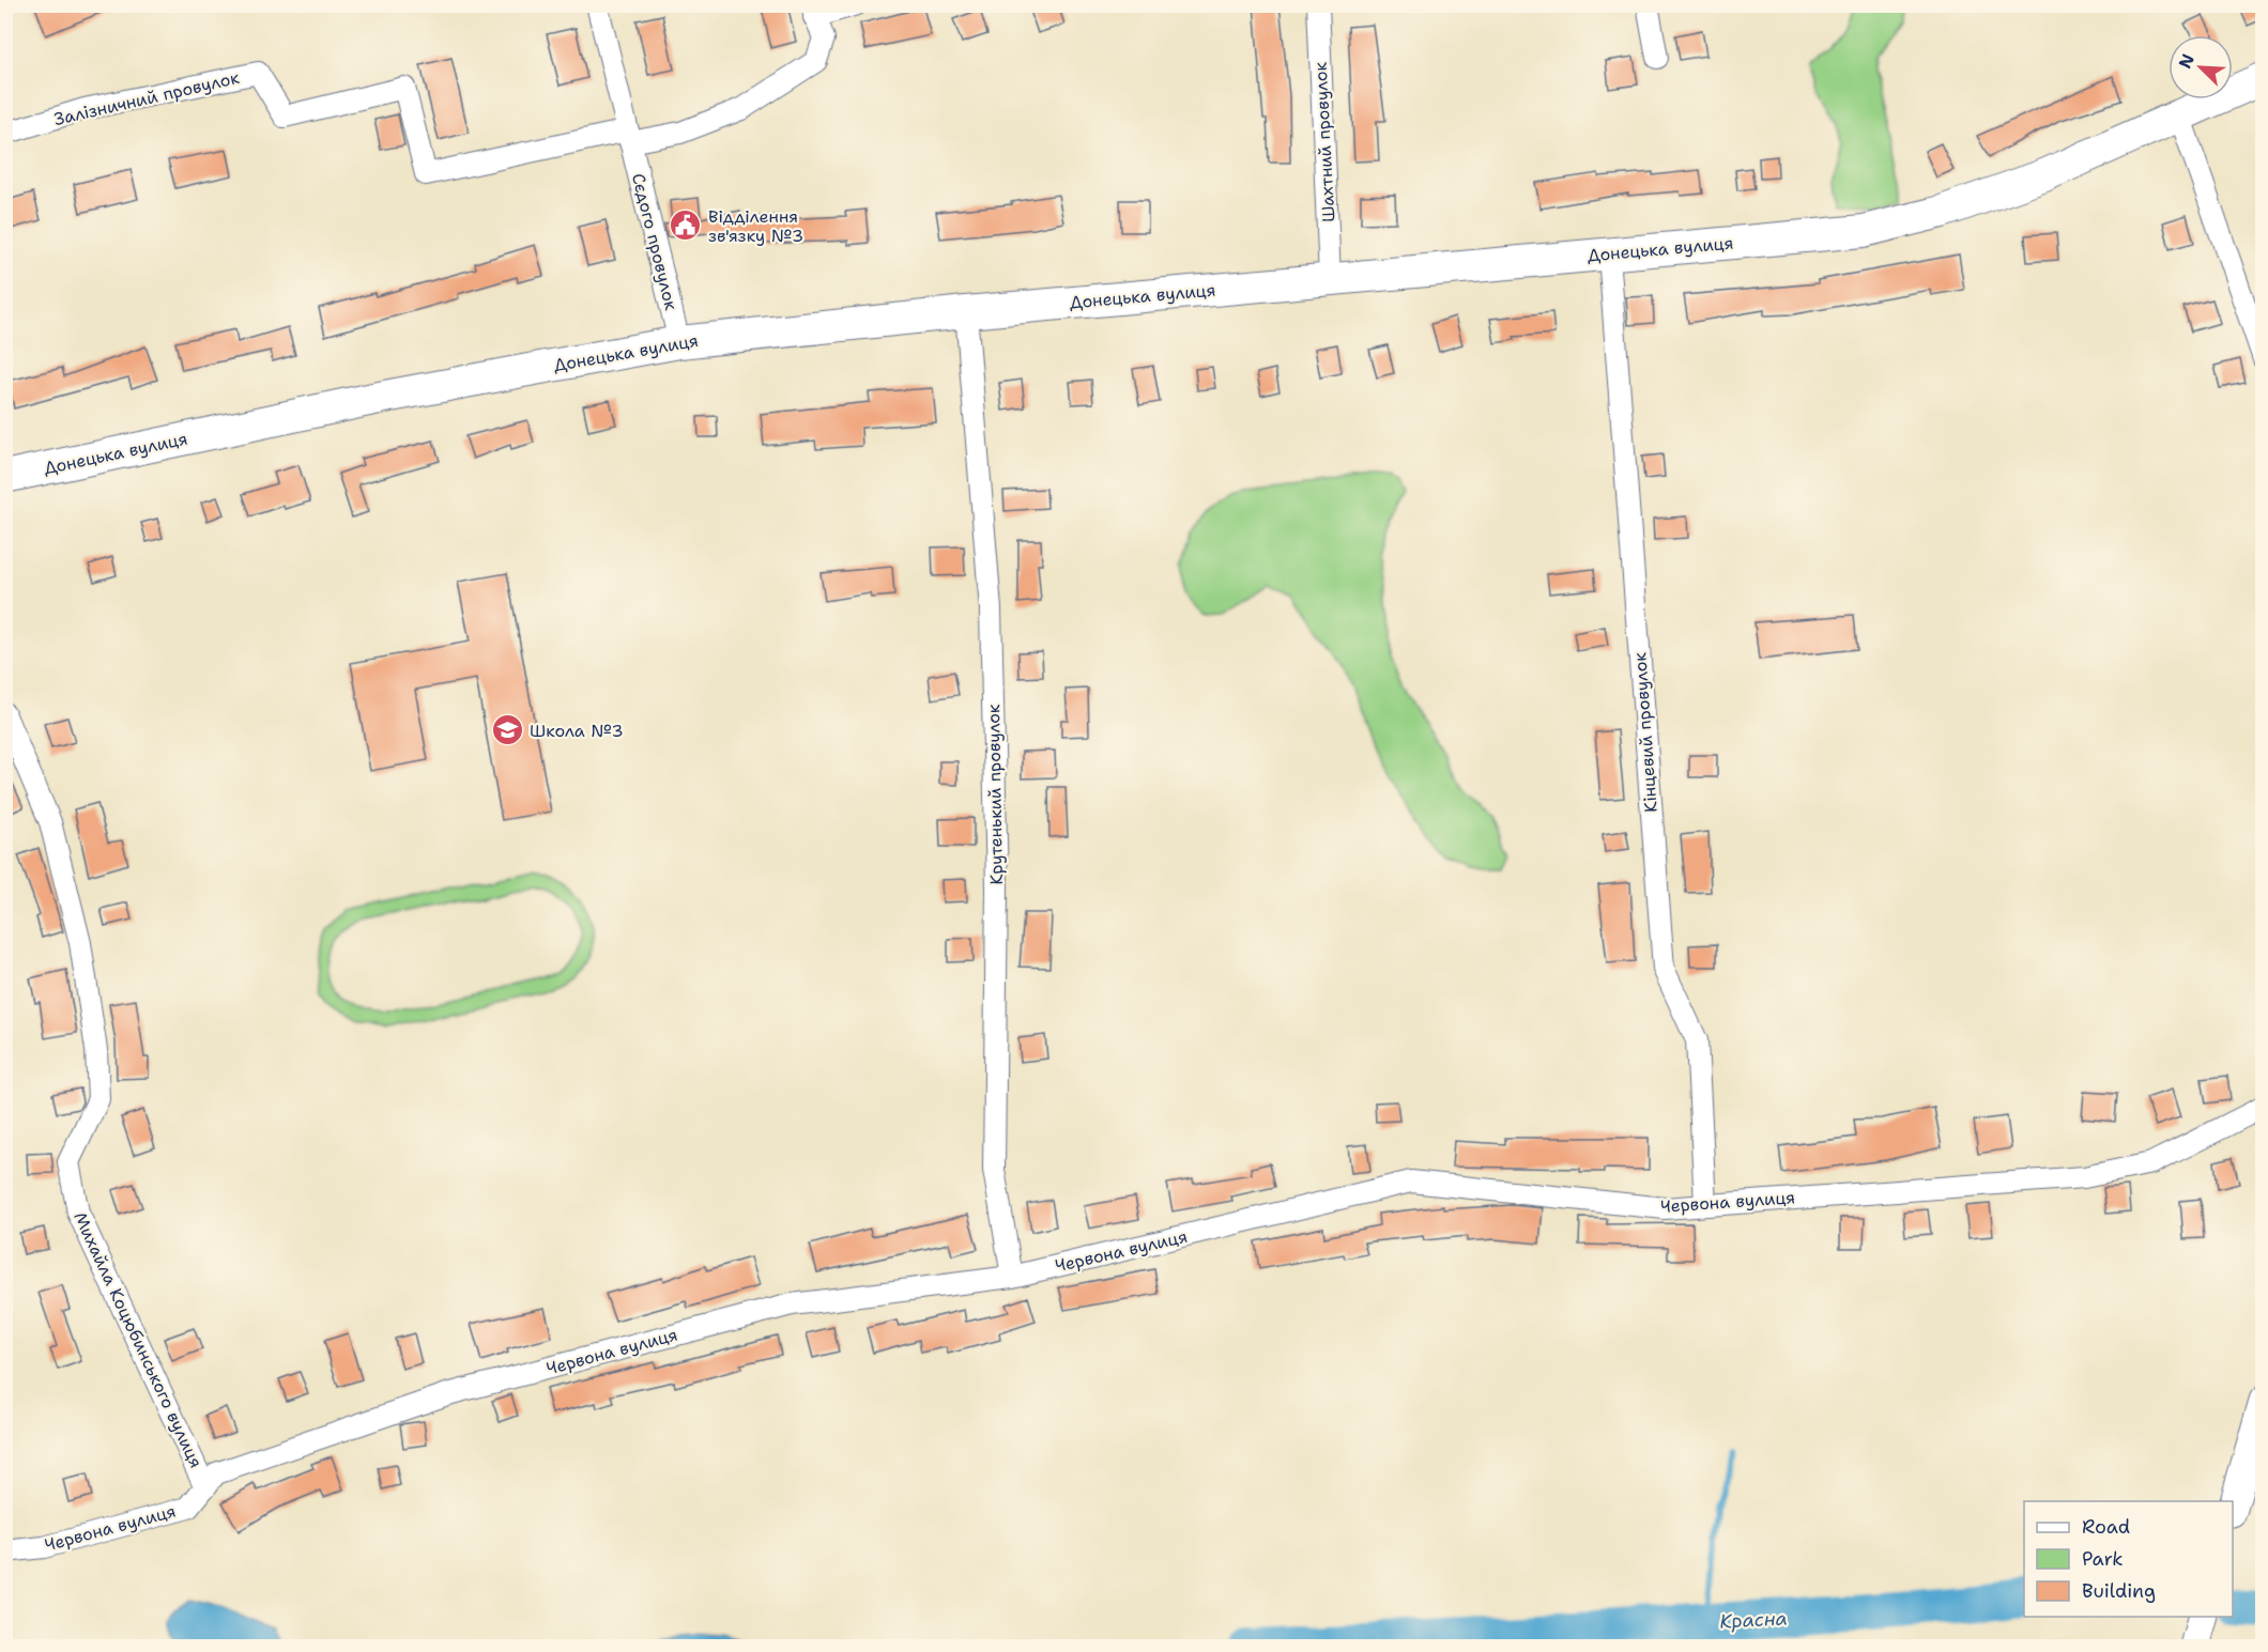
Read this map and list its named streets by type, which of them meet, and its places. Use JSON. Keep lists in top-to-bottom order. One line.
{"streets":{"main road":["Донецька вулиця"],"street":["Залізничний провулок","Шахтний провулок","Сєдого провулок","Кінцевий провулок","Крутенький провулок","Червона вулиця","Михайла Коцюбинського вулиця"]},"crossings":[["Залізничний провулок","Сєдого провулок"],["Шахтний провулок","Донецька вулиця"],["Сєдого провулок","Донецька вулиця"],["Донецька вулиця","Кінцевий провулок"],["Донецька вулиця","Крутенький провулок"],["Кінцевий провулок","Червона вулиця"],["Крутенький провулок","Червона вулиця"],["Червона вулиця","Михайла Коцюбинського вулиця"]],"water":["Красна"],"places":{"public building":["Відділення зв'язку №3"],"school or university":["Школа №3"]},"legend":["Road","Park","Building"],"north":"top left"}
